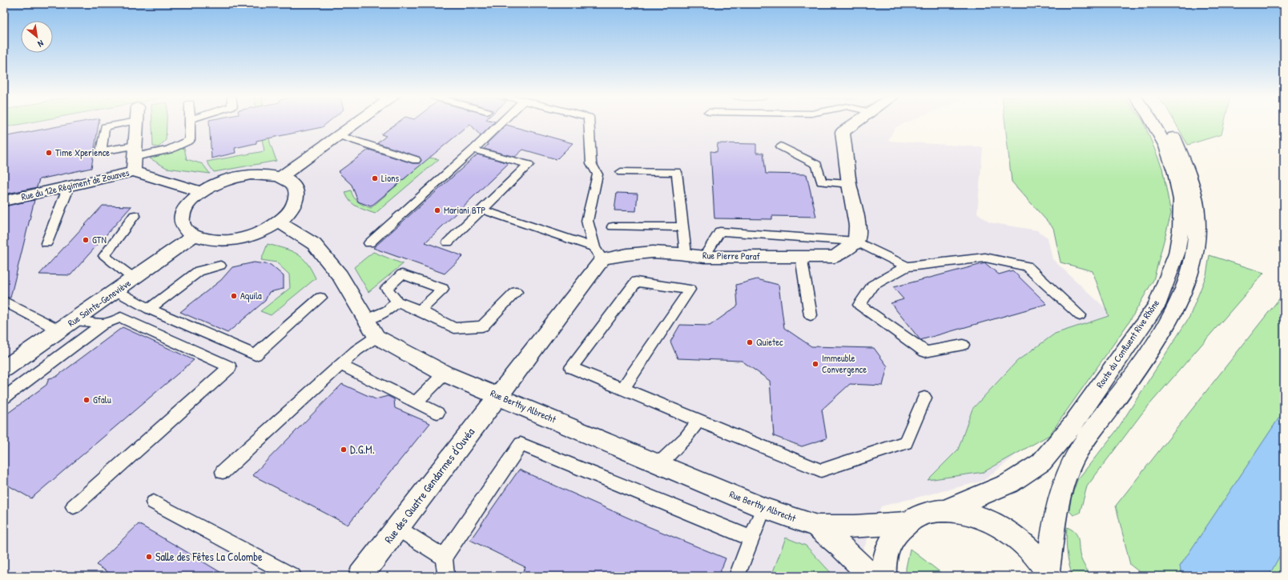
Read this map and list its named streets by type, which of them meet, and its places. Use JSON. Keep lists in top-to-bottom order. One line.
{"streets":{"street":["Rue du 12e Régiment de Zouaves","Rue Pierre Paraf","Rue Sainte-Geneviève","Route du Confluent Rive Rhône","Rue Berthy Albrecht","Rue des Quatre Gendarmes d'Ouvéa"]},"crossings":[["Rue Berthy Albrecht","Rue des Quatre Gendarmes d'Ouvéa"]],"places":["Time Xperience","Lions","Mariani BTP","GTN","Aquila","Quietec","Immeuble Convergence","Gfalu","D.G.M.","Salle des Fêtes La Colombe"],"north":"bottom right"}
